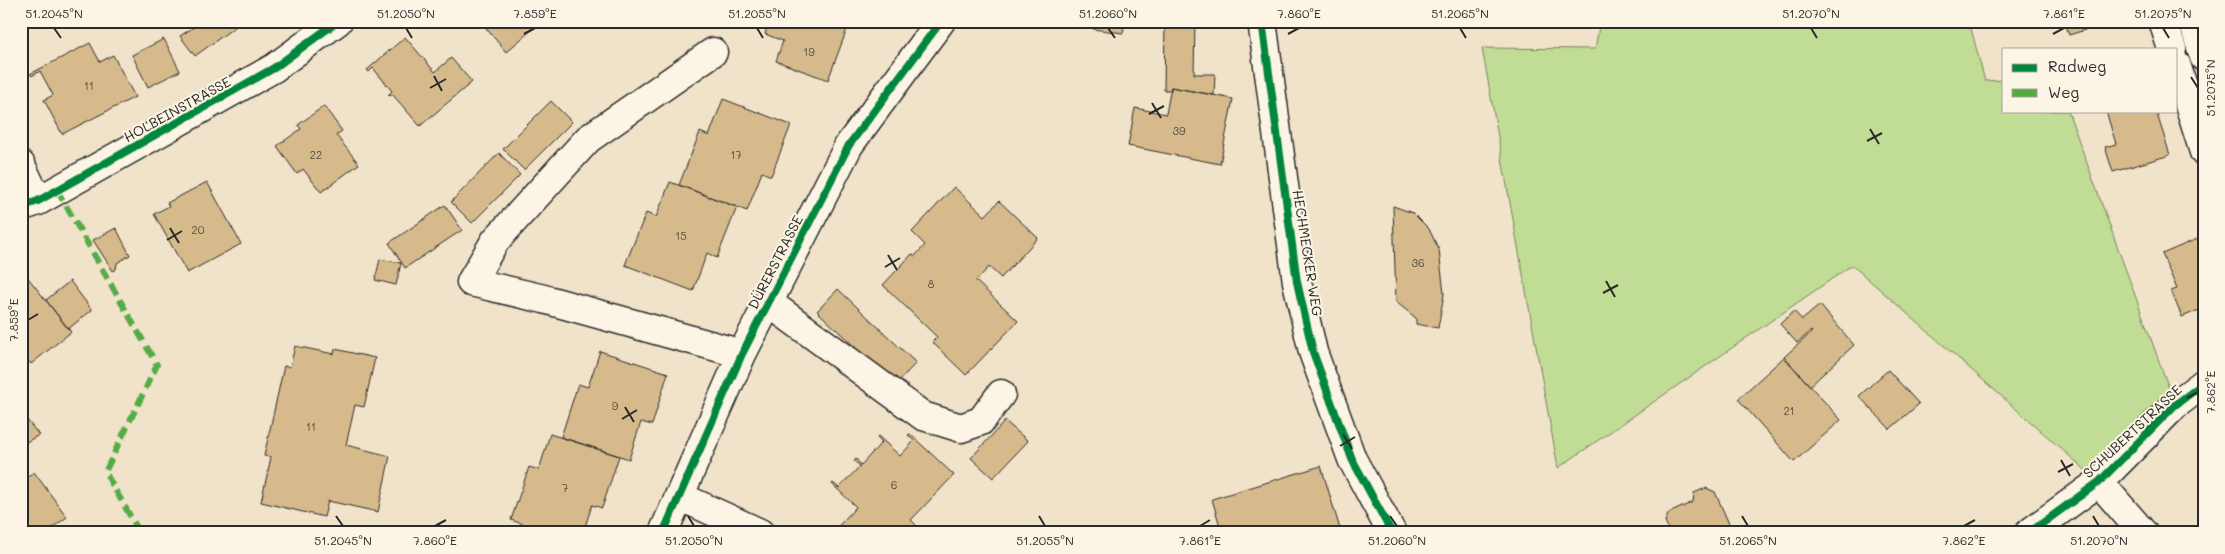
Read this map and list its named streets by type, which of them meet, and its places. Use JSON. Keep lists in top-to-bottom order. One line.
{"streets":{"street":["HOLBEINSTRASSE","HECHMECKER WEG","DÜRERSTRASSE","SCHUBERTSTRASSE"]},"house_numbers":["19","11","39","22","17","20","15","36","8","9","21","11","6","7"],"legend":["Radweg","Weg"],"coordinates":["51.2045°N","51.2050°N","7.859°E","51.2055°N","51.2060°N","7.860°E","51.2065°N","51.2070°N","7.861°E","51.2075°N","7.862°E"]}
